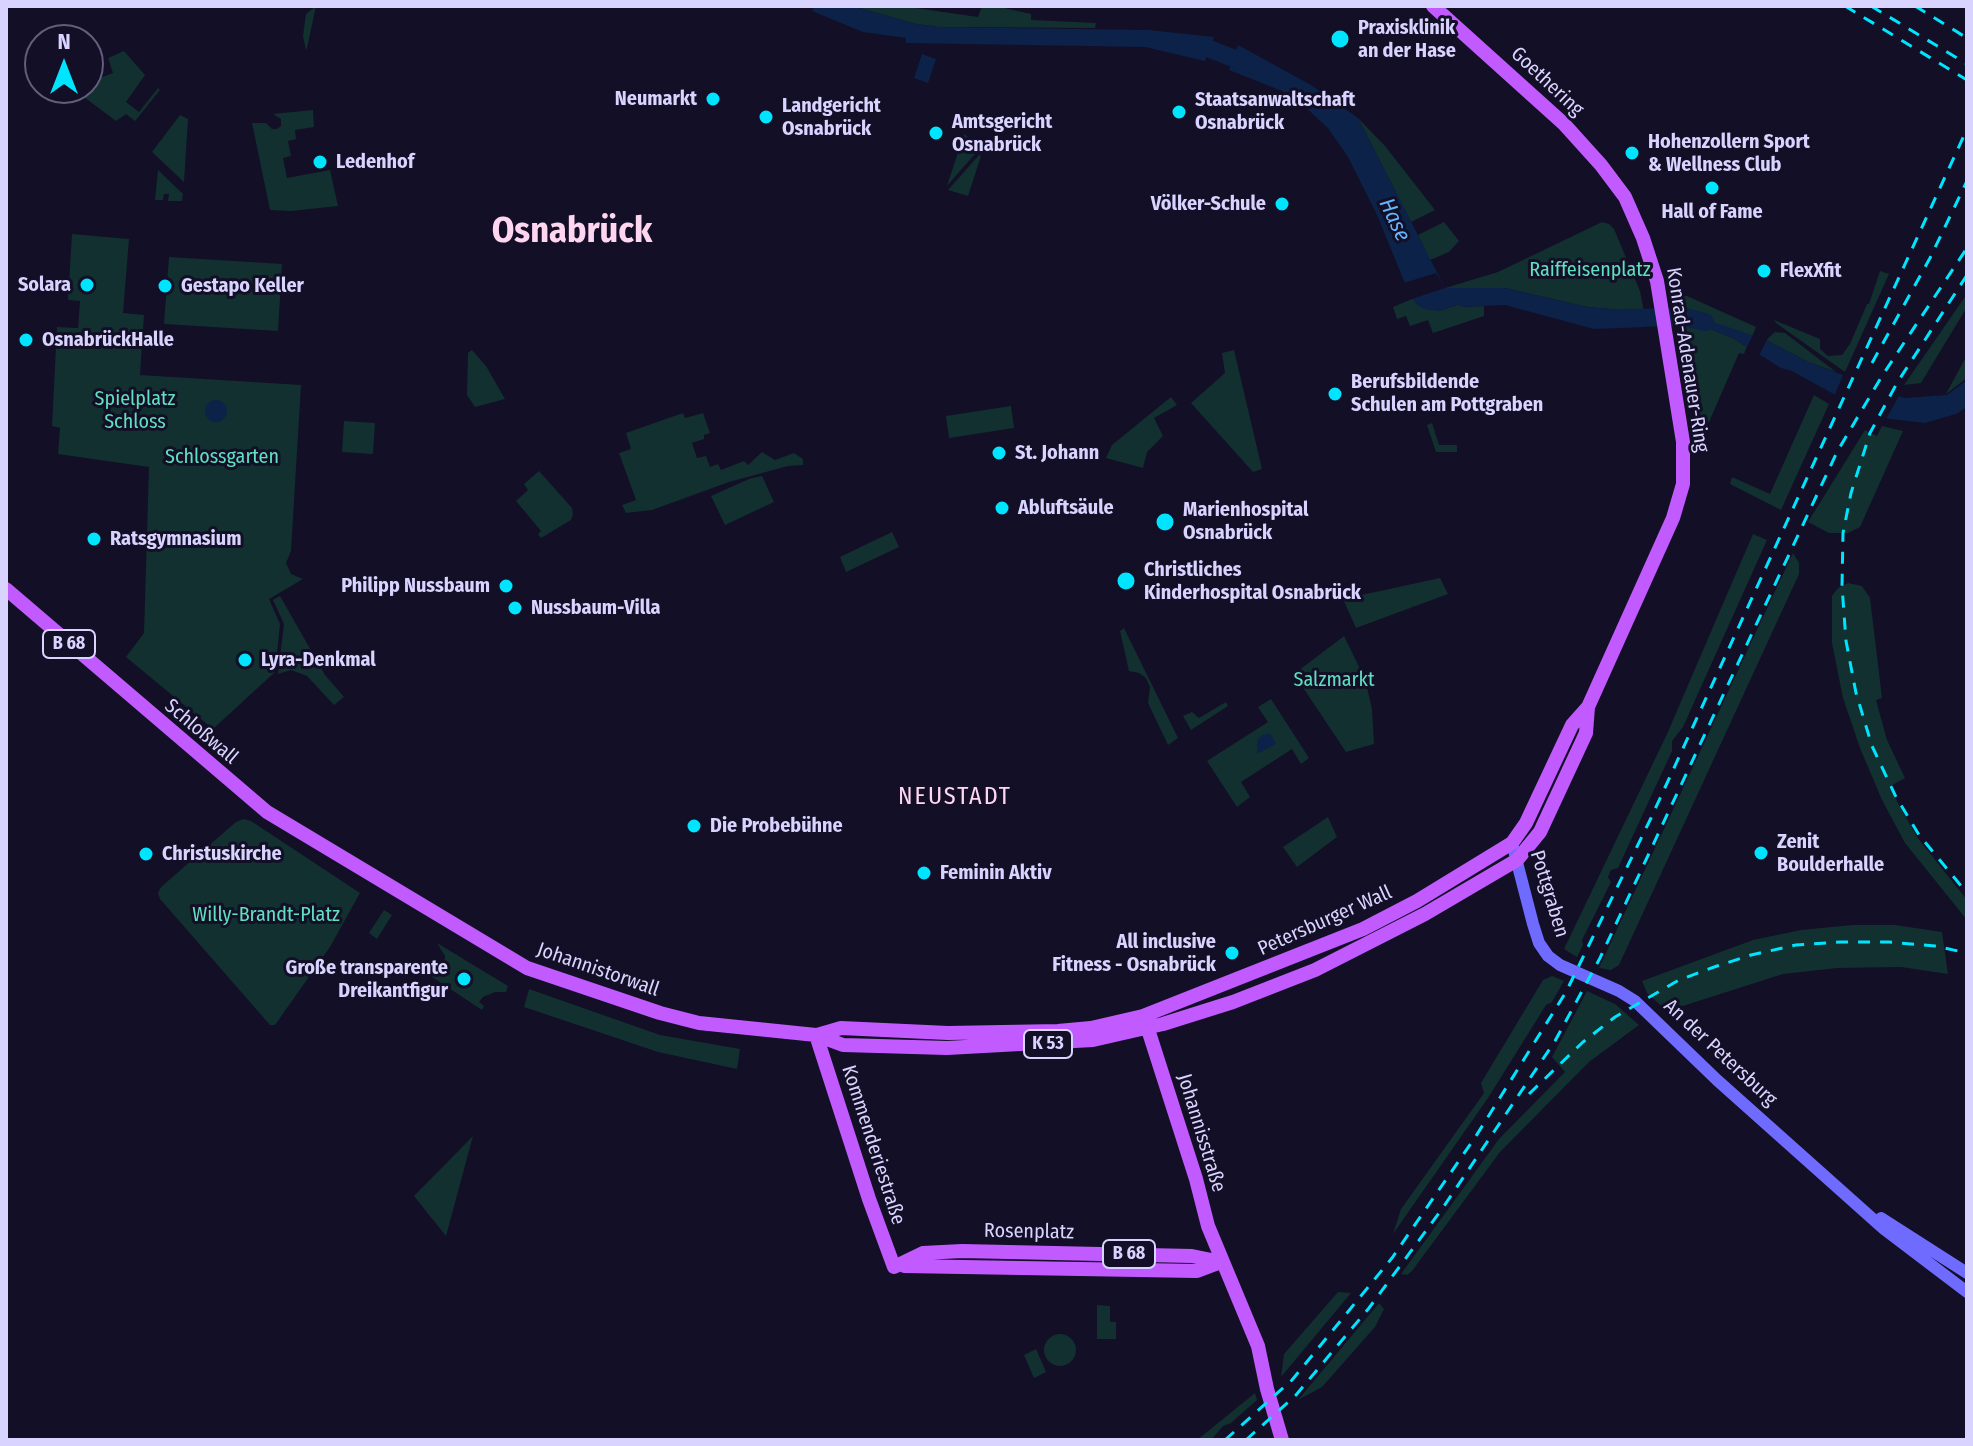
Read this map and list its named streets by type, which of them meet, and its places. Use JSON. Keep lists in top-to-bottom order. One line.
{"streets":{"main road":["Goethering","Konrad-Adenauer-Ring","B 68","Schloßwall","Pottgraben","Petersburger Wall","Johannistorwall","K 53","An der Petersburg","Johannisstraße","Kommenderiestraße","Rosenplatz"]},"crossings":[["Goethering","Konrad-Adenauer-Ring"],["Konrad-Adenauer-Ring","Pottgraben"],["Konrad-Adenauer-Ring","Petersburger Wall"],["Schloßwall","Johannistorwall"],["Pottgraben","Petersburger Wall"],["Pottgraben","An der Petersburg"],["Petersburger Wall","Johannistorwall"],["Petersburger Wall","Johannisstraße"],["Johannistorwall","Johannisstraße"],["Johannistorwall","Kommenderiestraße"],["Johannisstraße","Rosenplatz"],["Kommenderiestraße","Rosenplatz"]],"districts":["Osnabrück","NEUSTADT"],"water":["Hase"],"parks":["Raiffeisenplatz","Spielplatz Schloss","Schlossgarten","Salzmarkt","Willy-Brandt-Platz"],"places":["Praxisklinik an der Hase","Neumarkt","Staatsanwaltschaft Osnabrück","Landgericht Osnabrück","Amtsgericht Osnabrück","Hohenzollern Sport & Wellness Club","Ledenhof","Hall of Fame","Völker-Schule","FlexXfit","Solara","Gestapo Keller","OsnabrückHalle","Berufsbildende Schulen am Pottgraben","St. Johann","Abluftsäule","Marienhospital Osnabrück","Ratsgymnasium","Christliches Kinderhospital Osnabrück","Philipp Nussbaum","Nussbaum-Villa","Lyra-Denkmal","Die Probebühne","Zenit Boulderhalle","Christuskirche","Feminin Aktiv","All inclusive Fitness - Osnabrück","Große transparente Dreikantfigur"],"north":"top"}
